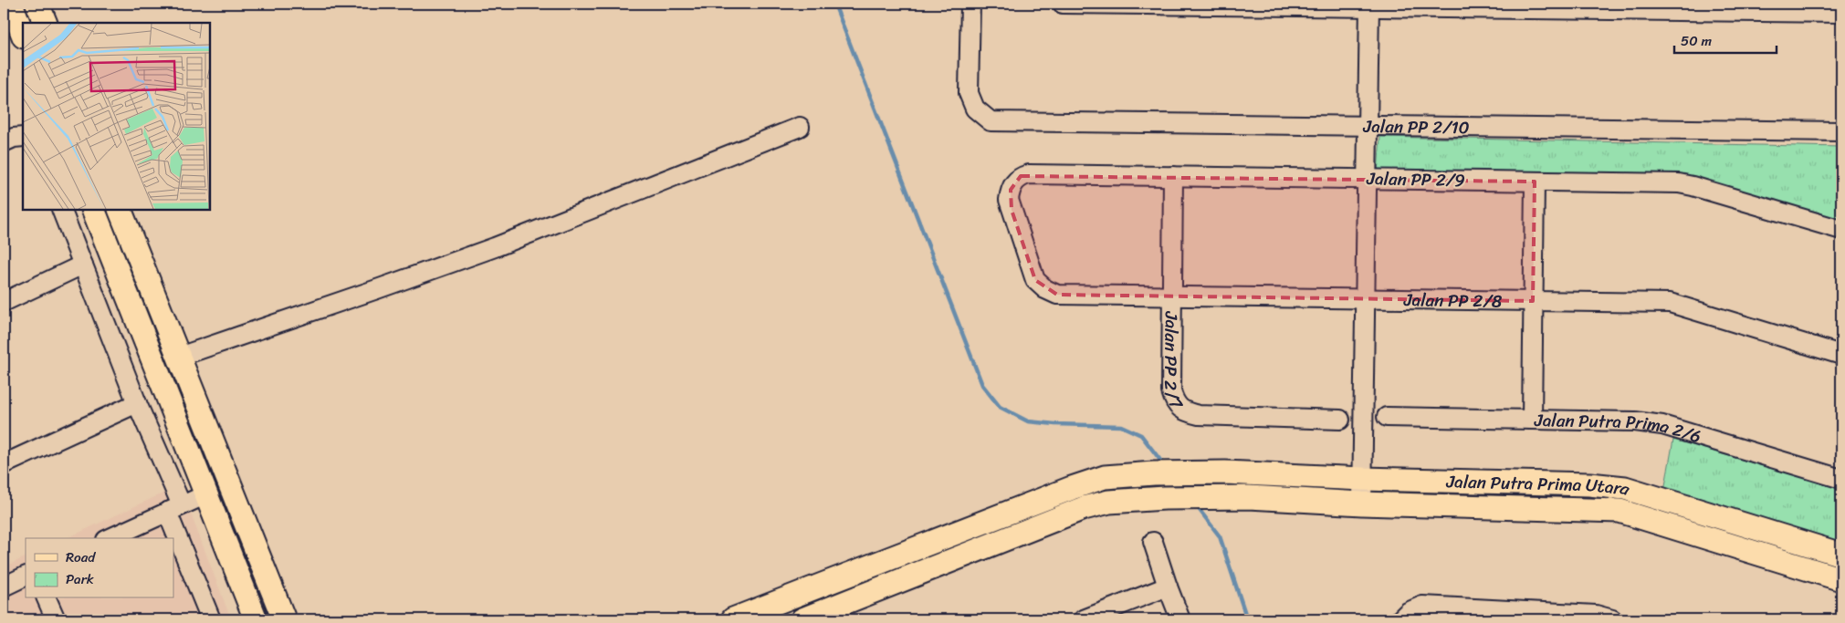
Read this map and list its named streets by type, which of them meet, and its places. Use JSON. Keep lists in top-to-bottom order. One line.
{"streets":{"main road":["Jalan Putra Prima Utara"],"street":["Jalan PP 2/10","Jalan PP 2/9","Jalan PP 2/8","Jalan PP 2/7","Jalan Putra Prima 2/6"]},"crossings":[["Jalan PP 2/9","Jalan PP 2/8"],["Jalan PP 2/9","Jalan PP 2/7"],["Jalan PP 2/8","Jalan PP 2/7"]],"legend":["Road","Park"],"scale_bar":"50 m"}
